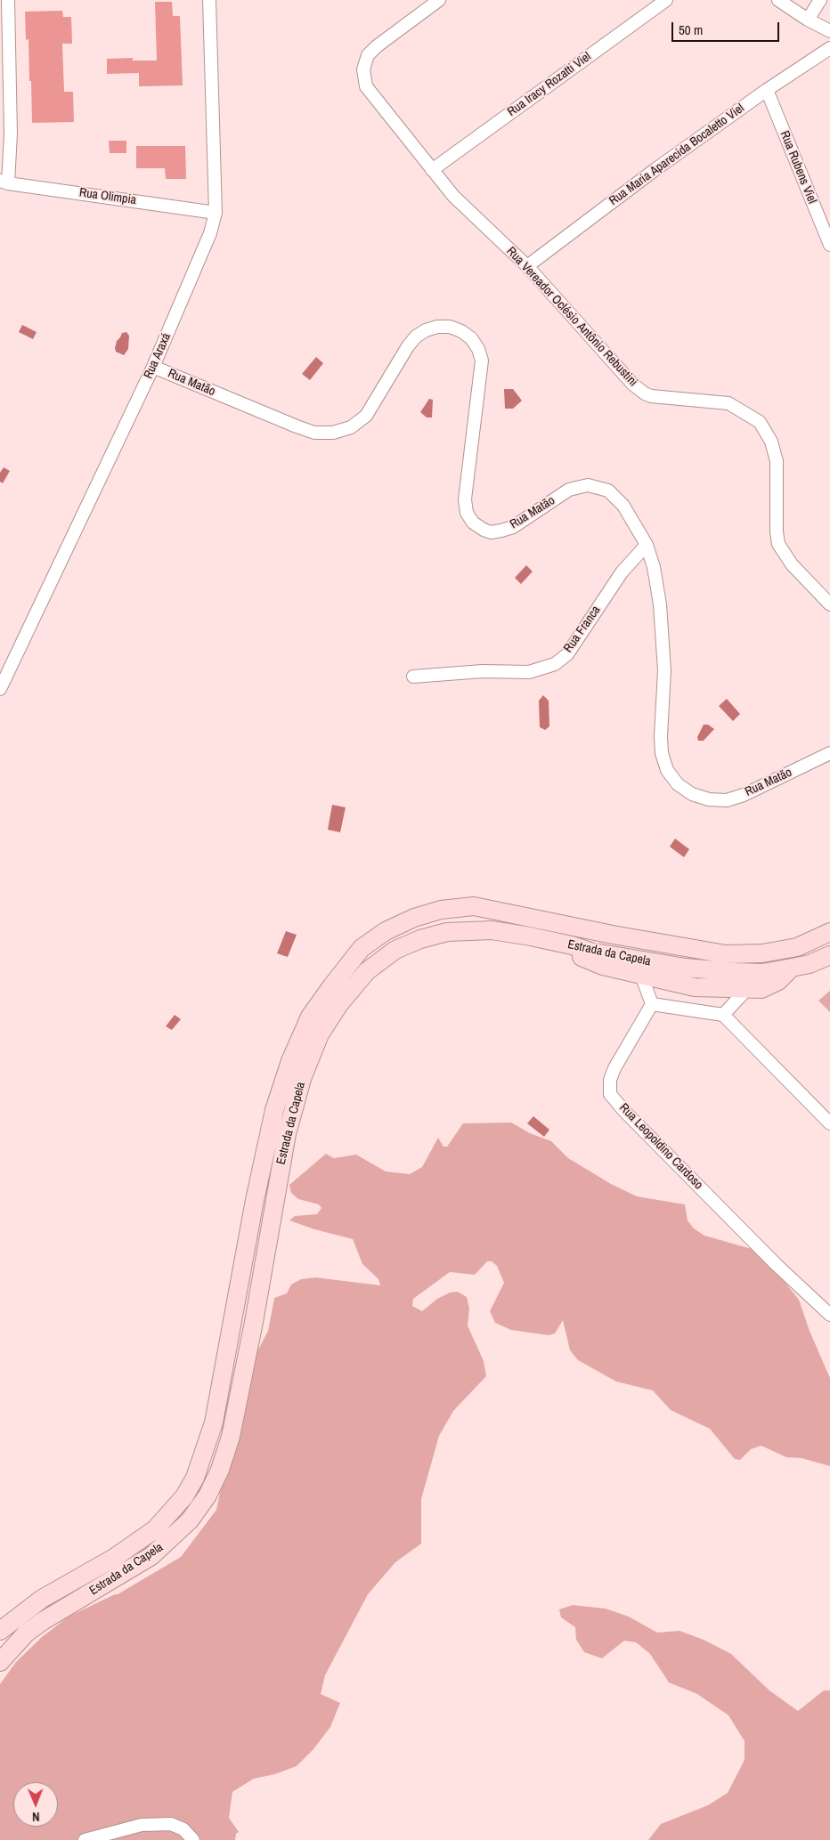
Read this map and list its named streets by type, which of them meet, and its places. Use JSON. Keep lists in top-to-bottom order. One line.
{"streets":{"main road":["Estrada da Capela"],"street":["Rua Iracy Rozatti Viel","Rua Maria Aparecida Bocaletto Viel","Rua Rubens Viel","Rua Olimpia","Rua Vereador Oclésio Antônio Rebustini","Rua Araxá","Rua Matão","Rua Franca","Rua Leopoldino Cardoso"]},"crossings":[["Rua Iracy Rozatti Viel","Rua Vereador Oclésio Antônio Rebustini"],["Rua Maria Aparecida Bocaletto Viel","Rua Rubens Viel"],["Rua Maria Aparecida Bocaletto Viel","Rua Vereador Oclésio Antônio Rebustini"],["Rua Olimpia","Rua Araxá"],["Rua Araxá","Rua Matão"],["Rua Matão","Rua Franca"]],"scale_bar":"50 m","north":"bottom"}
